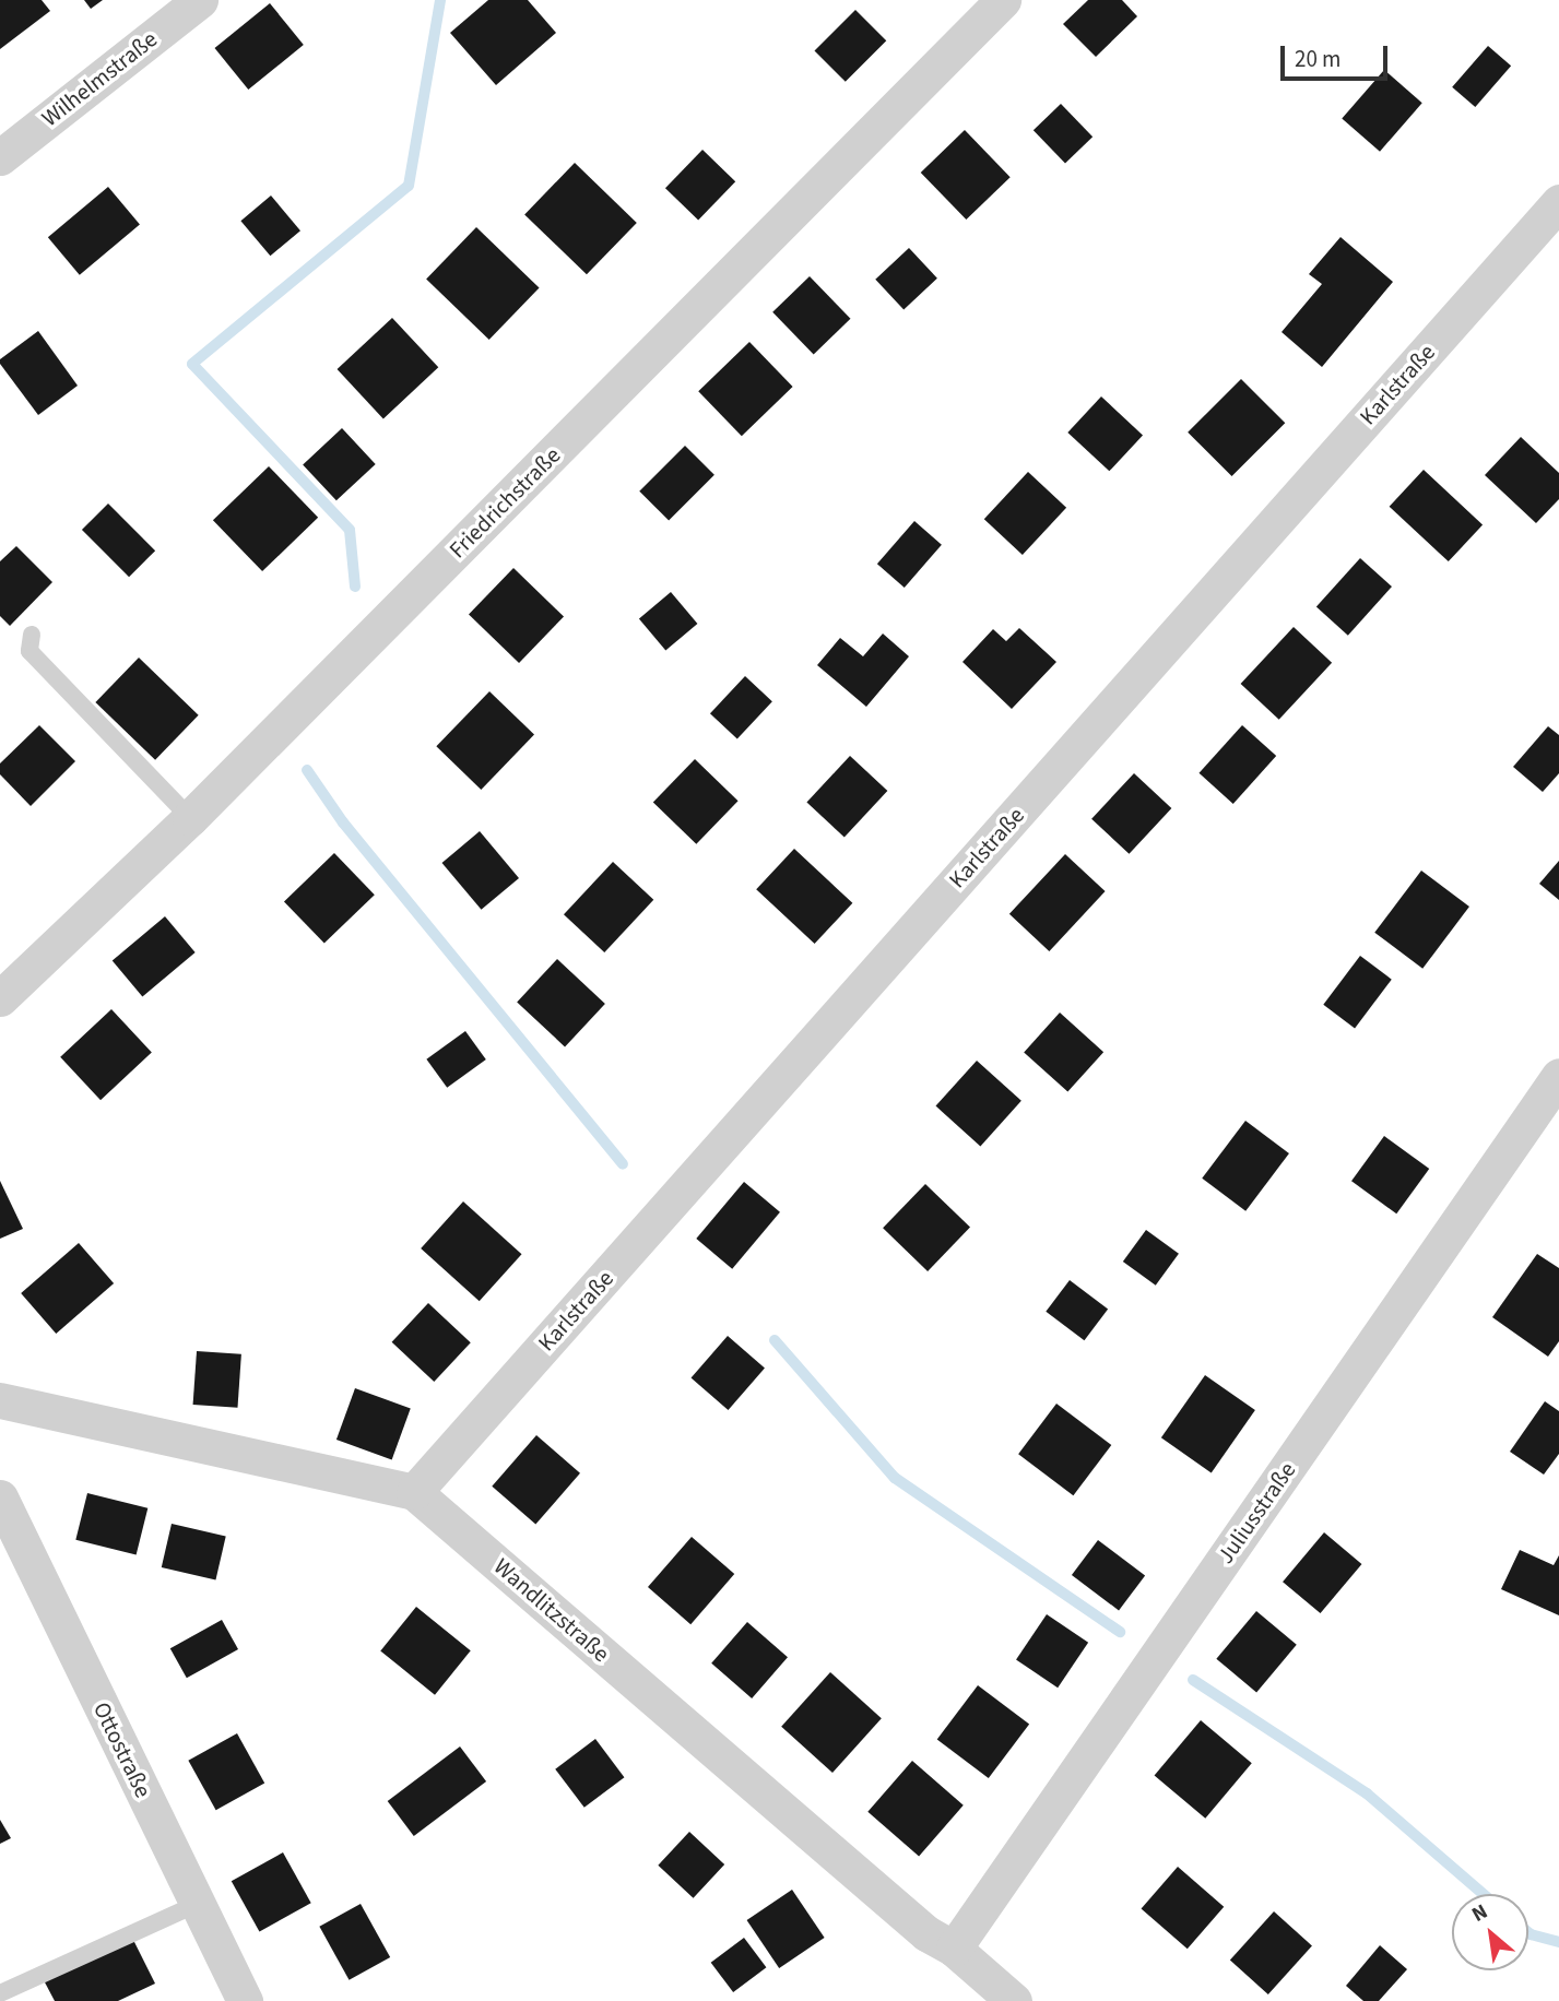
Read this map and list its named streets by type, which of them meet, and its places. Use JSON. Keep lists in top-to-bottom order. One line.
{"streets":{"street":["Wilhelmstraße","Karlstraße","Friedrichstraße","Juliusstraße","Wandlitzstraße","Ottostraße"]},"crossings":[["Karlstraße","Wandlitzstraße"],["Juliusstraße","Wandlitzstraße"]],"scale_bar":"20 m","north":"top left"}
